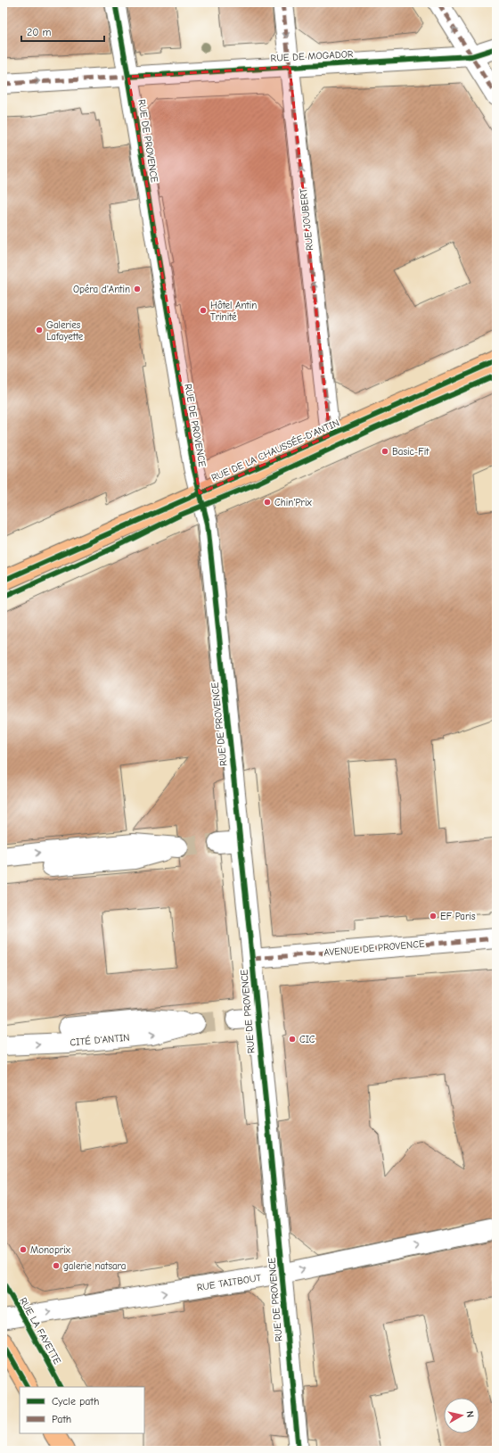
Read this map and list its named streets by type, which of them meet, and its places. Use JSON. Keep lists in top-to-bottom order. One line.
{"streets":{"main road":["RUE DE LA CHAUSSÉE-D'ANTIN"],"street":["RUE DE MOGADOR","RUE DE PROVENCE","RUE JOUBERT","AVENUE DE PROVENCE","CITÉ D'ANTIN","RUE TAITBOUT"],"cycle path":["RUE LA FAYETTE"]},"crossings":[["RUE DE MOGADOR","RUE DE PROVENCE"],["RUE DE MOGADOR","RUE JOUBERT"],["RUE DE PROVENCE","RUE DE LA CHAUSSÉE-D'ANTIN"],["RUE DE PROVENCE","AVENUE DE PROVENCE"],["RUE DE PROVENCE","RUE TAITBOUT"],["RUE JOUBERT","RUE DE LA CHAUSSÉE-D'ANTIN"]],"one_way":["RUE TAITBOUT"],"places":["Opéra d'Antin","Hôtel Antin Trinité","Galeries Lafayette","Basic-Fit","Chin'Prix","EF Paris","CIC","Monoprix","galerie natsara"],"legend":["Cycle path","Path"],"scale_bar":"20 m","north":"right"}
